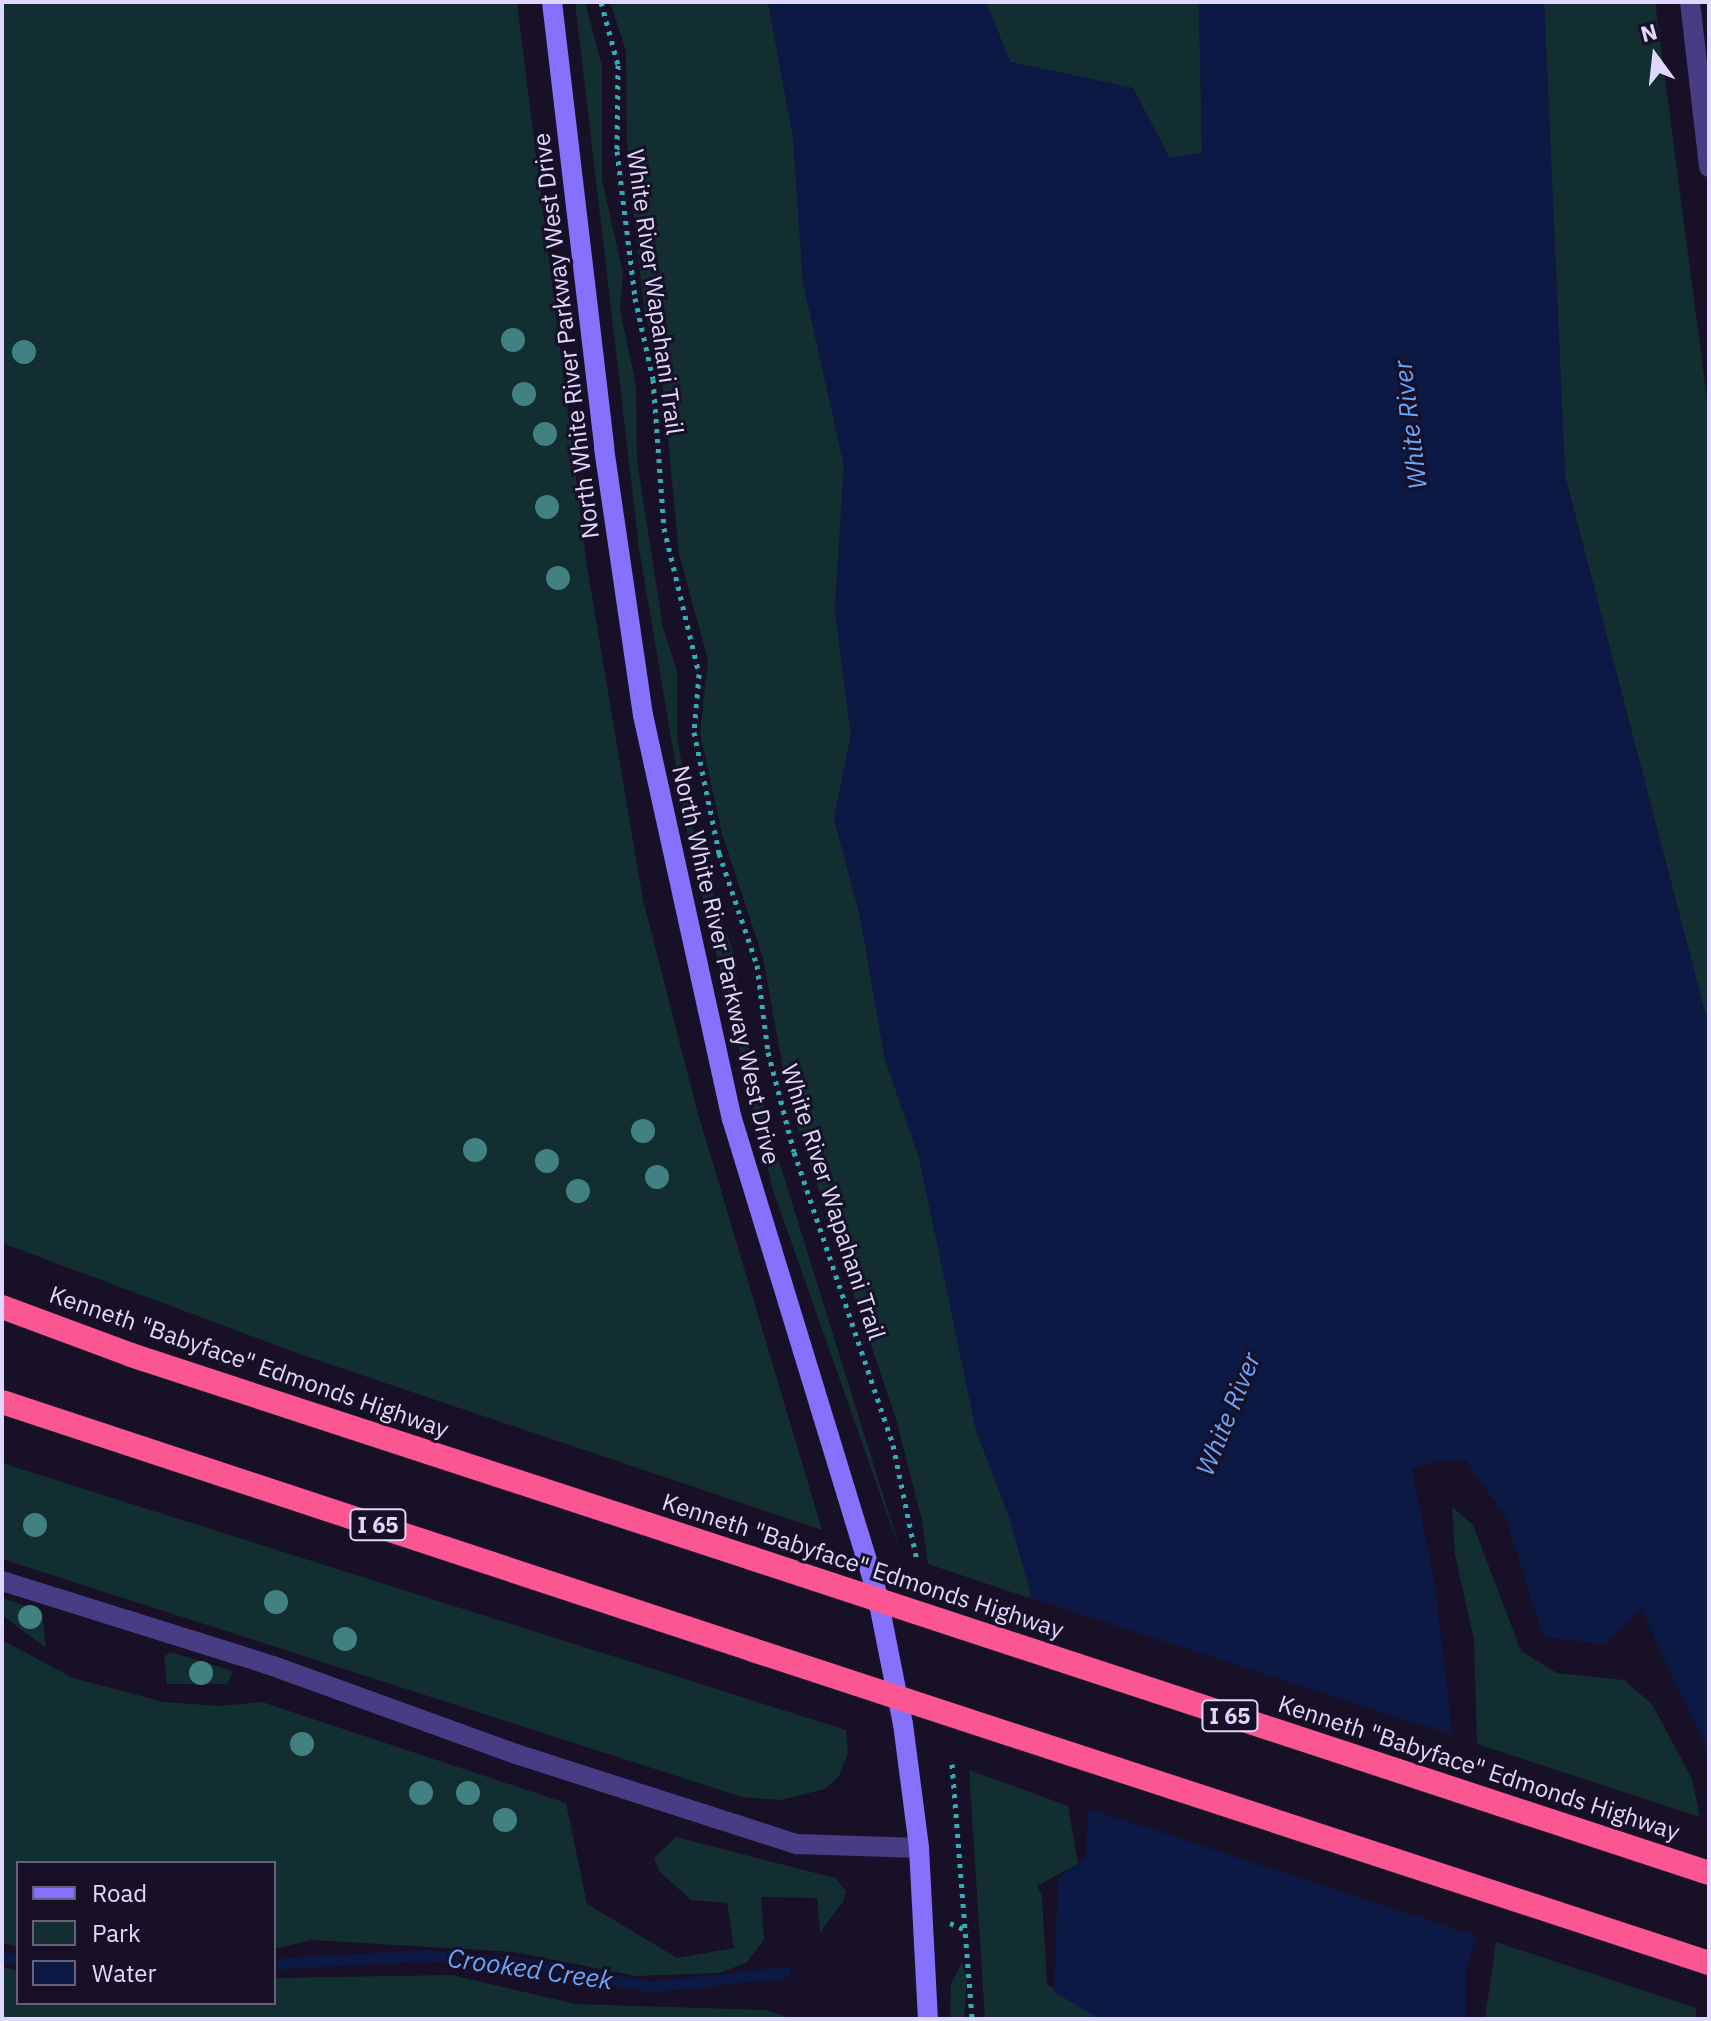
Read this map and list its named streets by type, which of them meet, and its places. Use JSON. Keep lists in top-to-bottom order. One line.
{"streets":{"highway":["Kenneth \"Babyface\" Edmonds Highway","I 65"],"street":["North White River Parkway West Drive"],"path":["White River Wapahani Trail"]},"water":["White River","Crooked Creek"],"legend":["Road","Park","Water"],"north":"top"}
